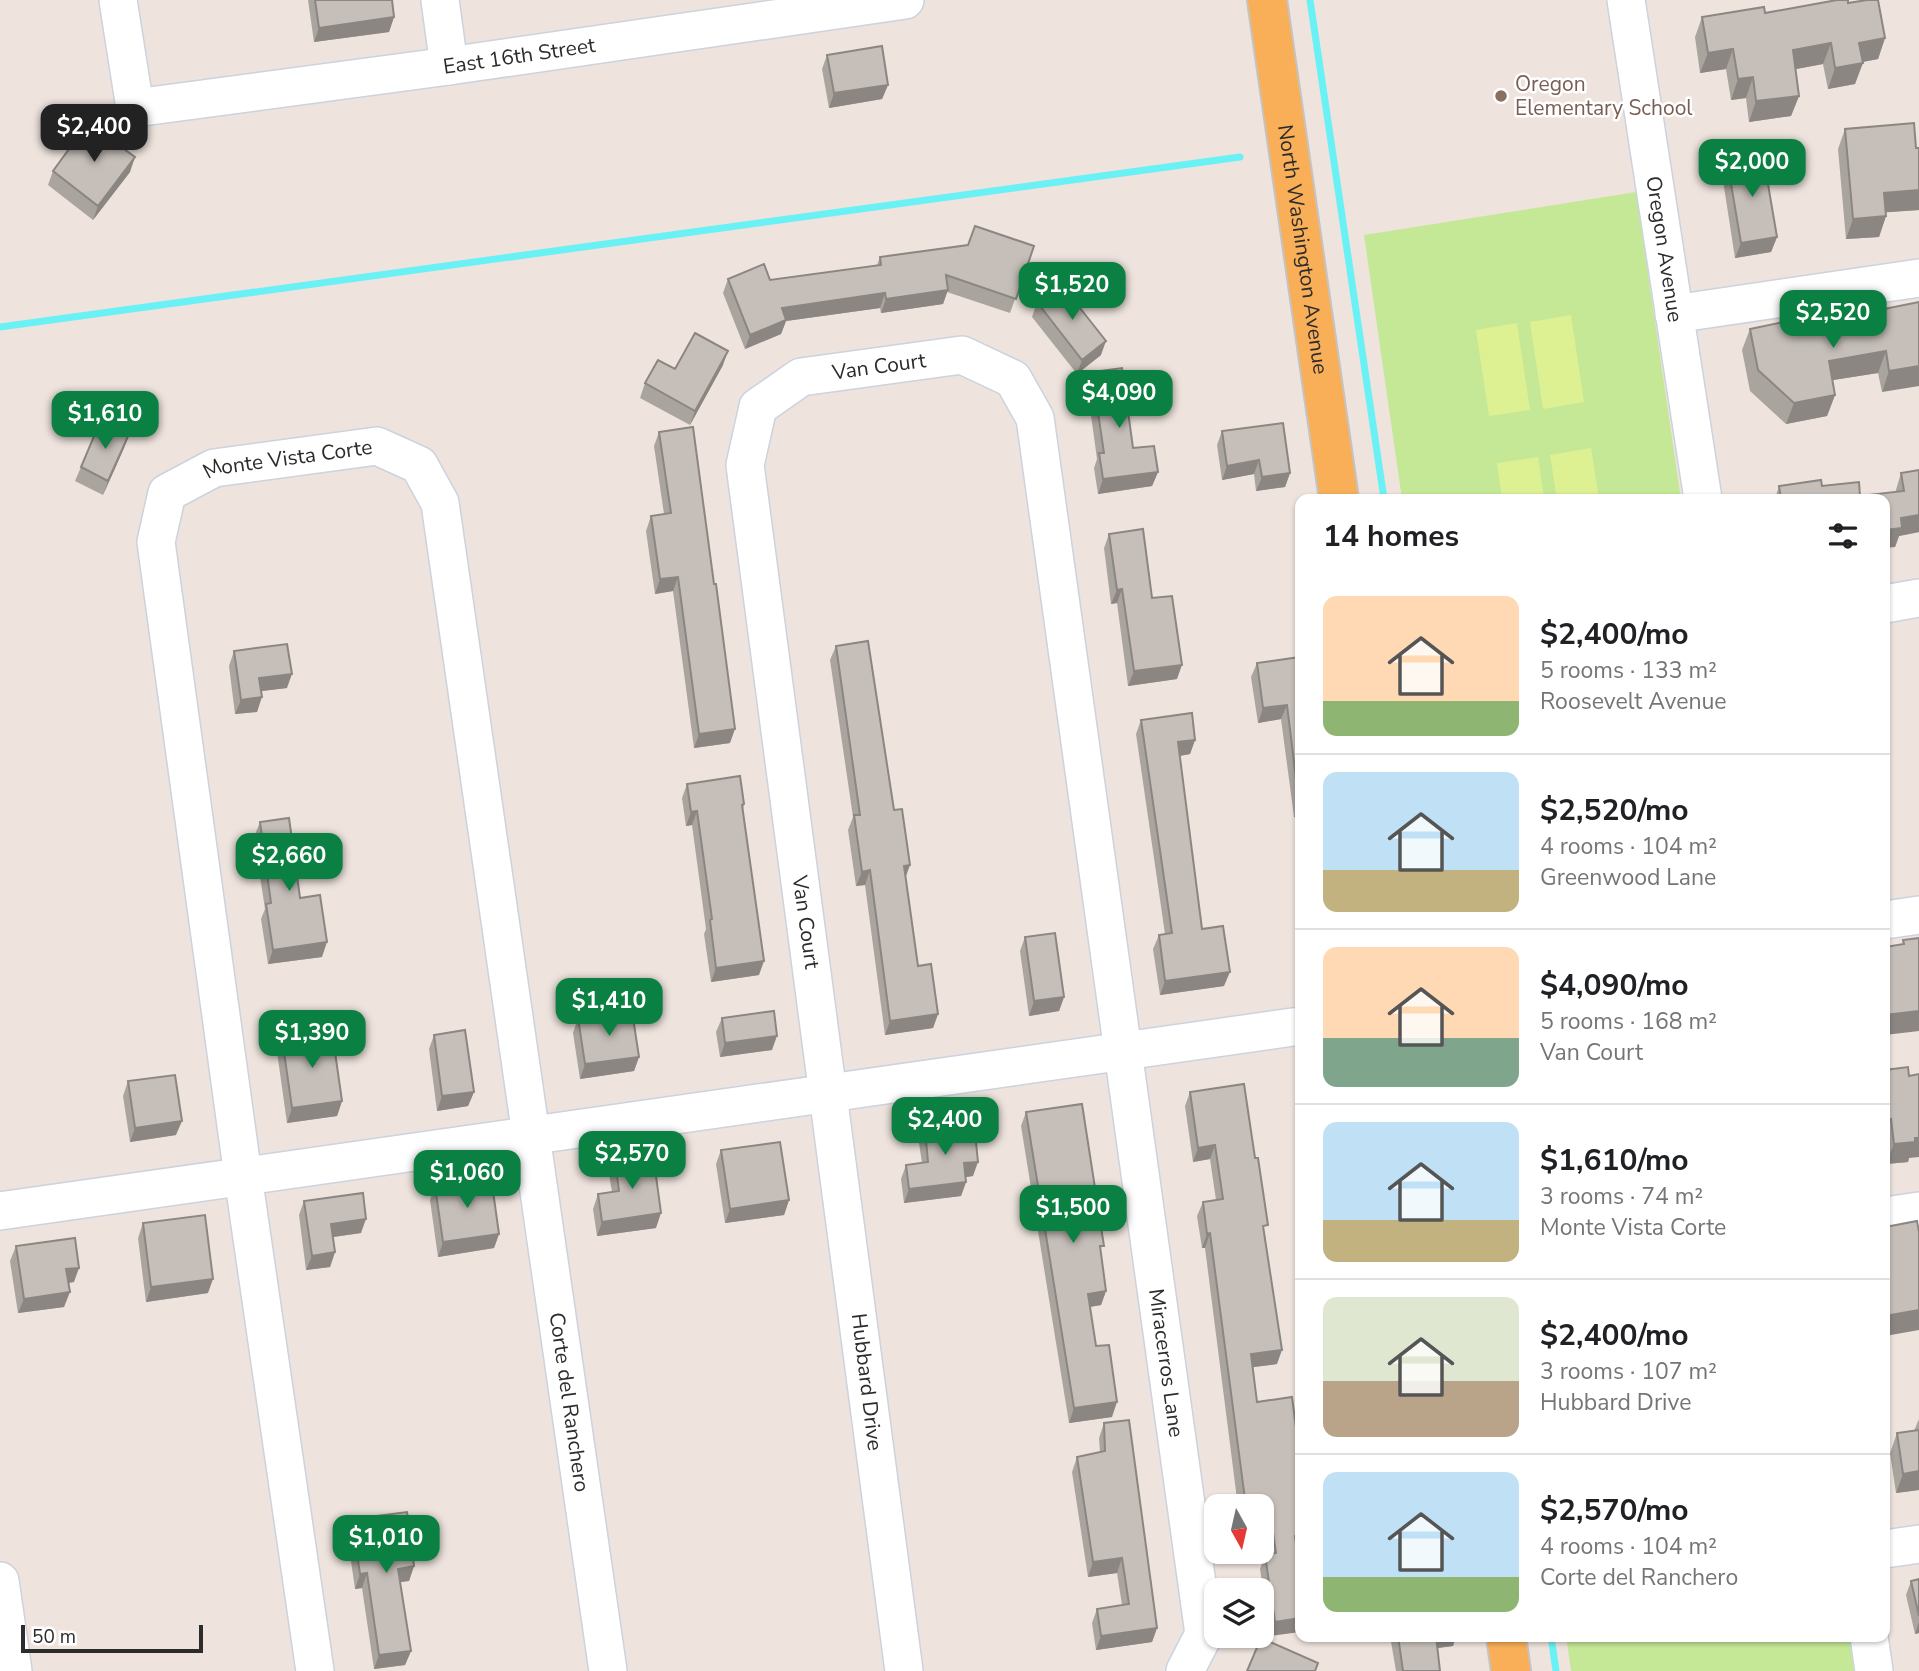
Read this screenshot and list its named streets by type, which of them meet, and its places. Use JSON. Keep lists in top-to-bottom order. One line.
{"streets":{"main road":["North Washington Avenue"],"street":["East 16th Street","Oregon Avenue","Van Court","Monte Vista Corte","Miracerros Lane","Hubbard Drive","Corte del Ranchero"]},"crossings":[["Van Court","Miracerros Lane"],["Van Court","Hubbard Drive"],["Monte Vista Corte","Corte del Ranchero"]],"places":["Oregon Elementary School"],"scale_bar":"50 m","north":"bottom","page":{"price":["$2,400","$2,000","$1,520","$2,520","$4,090","$1,610","$2,660","$1,410","$1,390","$2,400","$2,570","$1,060","$1,500","$1,010"],"heading":"14 homes","list":[{"name":"$2,400/mo","note":"5 rooms · 133 m² · Roosevelt Avenue"},{"name":"$2,520/mo","note":"4 rooms · 104 m² · Greenwood Lane"},{"name":"$4,090/mo","note":"5 rooms · 168 m² · Van Court"},{"name":"$1,610/mo","note":"3 rooms · 74 m² · Monte Vista Corte"},{"name":"$2,400/mo","note":"3 rooms · 107 m² · Hubbard Drive"},{"name":"$2,570/mo","note":"4 rooms · 104 m² · Corte del Ranchero"}],"scale":"50 m"}}
